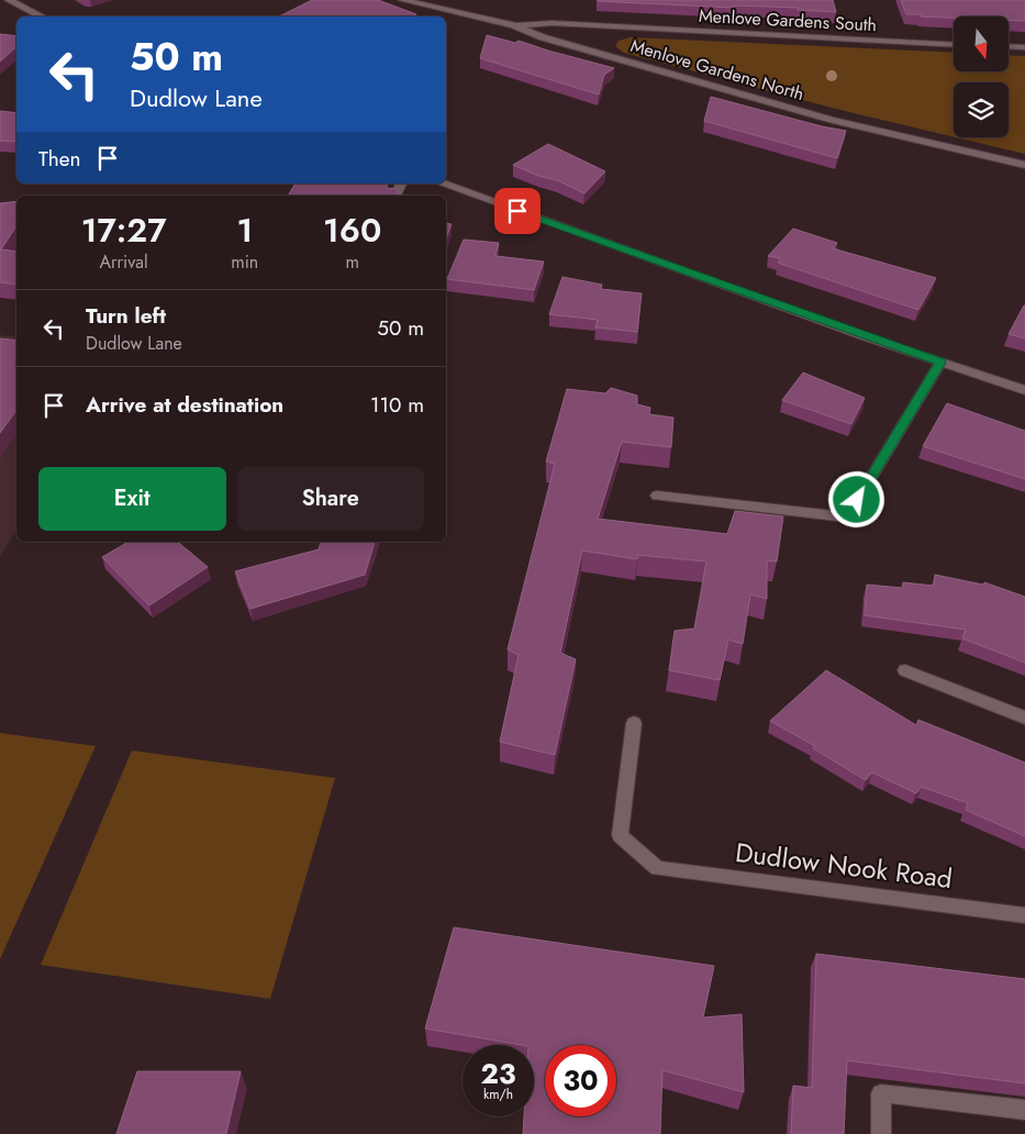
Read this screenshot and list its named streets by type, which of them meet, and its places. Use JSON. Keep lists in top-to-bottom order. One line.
{"streets":{"street":["Menlove Gardens South","Menlove Gardens North","Dudlow Nook Road"]},"crossings":[["Menlove Gardens South","Menlove Gardens North"]],"north":"bottom","page":{"turn":["50 m","Dudlow Lane"],"then":"Then","eta":["17:27","Arrival","1","min","160","m"],"list":[{"name":"Turn left","note":"Dudlow Lane","value":"50 m"},{"name":"Arrive at destination","value":"110 m"}],"buttons":["Exit","Share"],"speed":"23 km/h","limit":"30"}}
